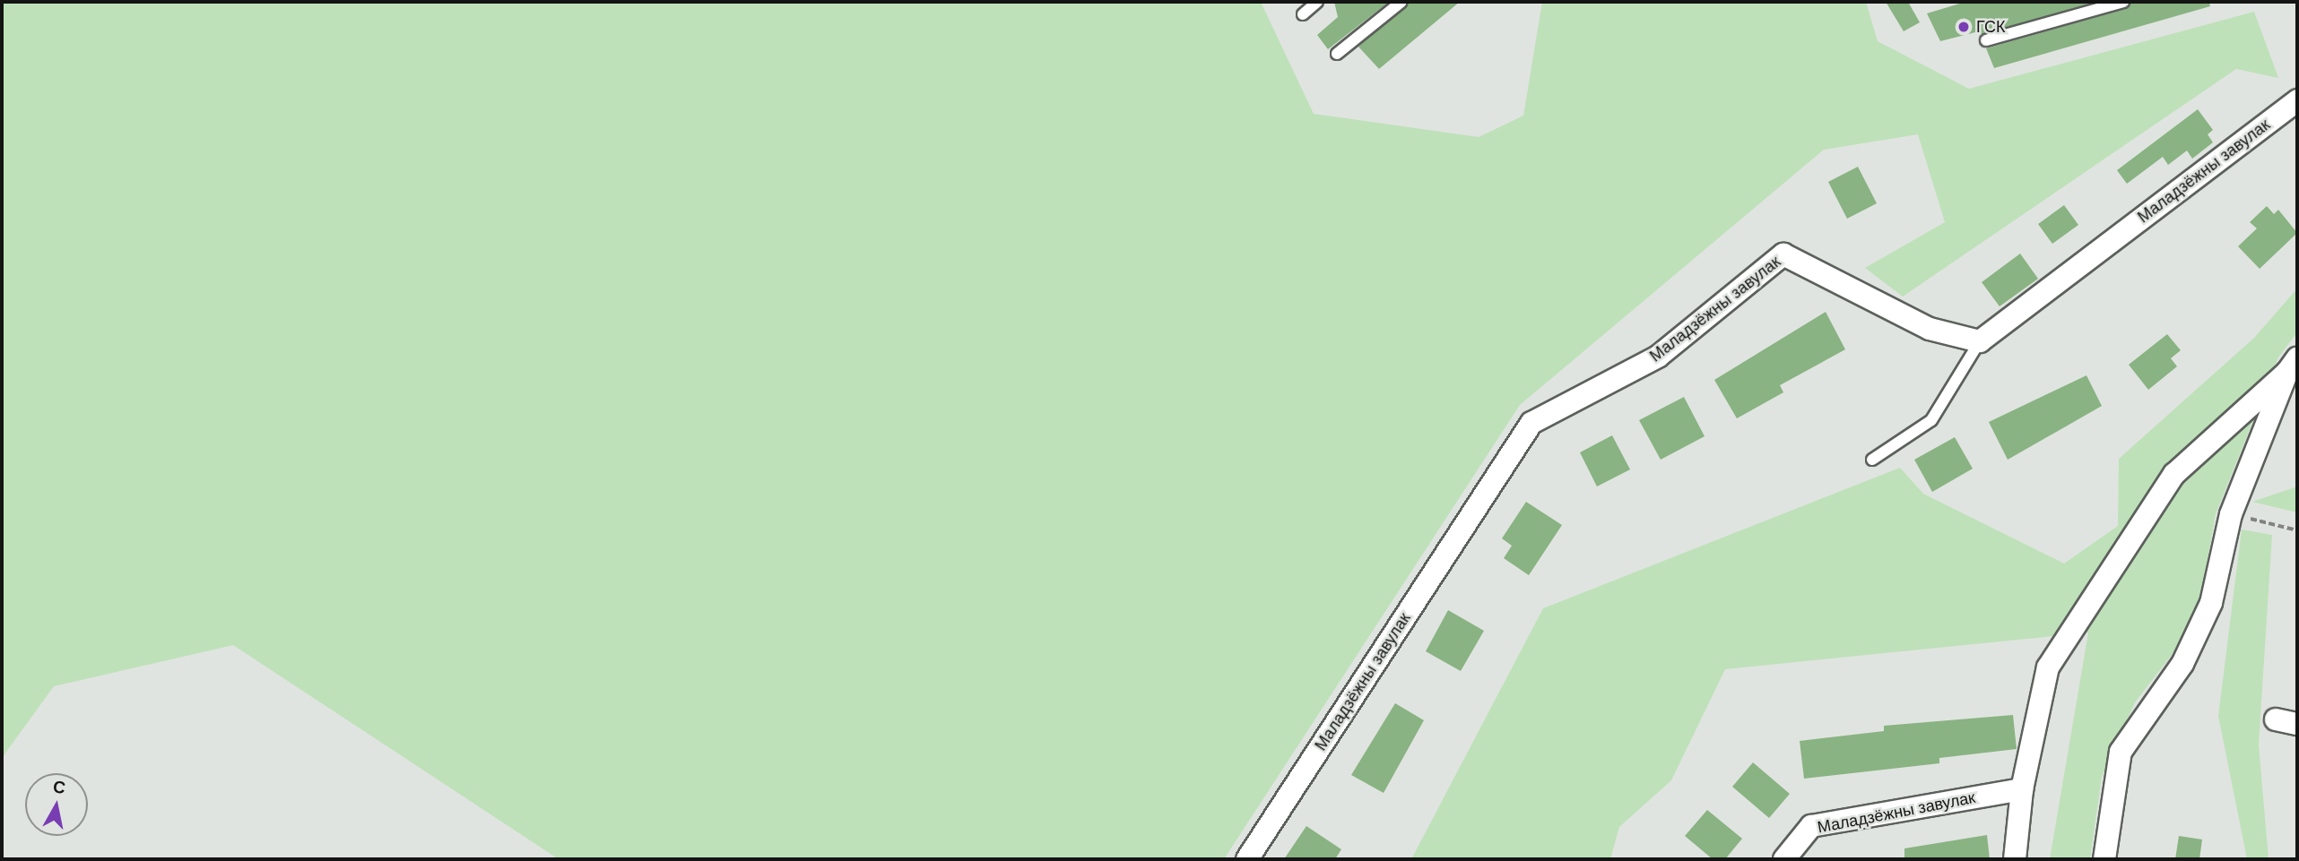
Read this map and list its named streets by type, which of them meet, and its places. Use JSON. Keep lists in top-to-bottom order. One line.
{"streets":{"street":["Маладзёжны завулак"]},"places":["ГСК"],"north":"top"}
